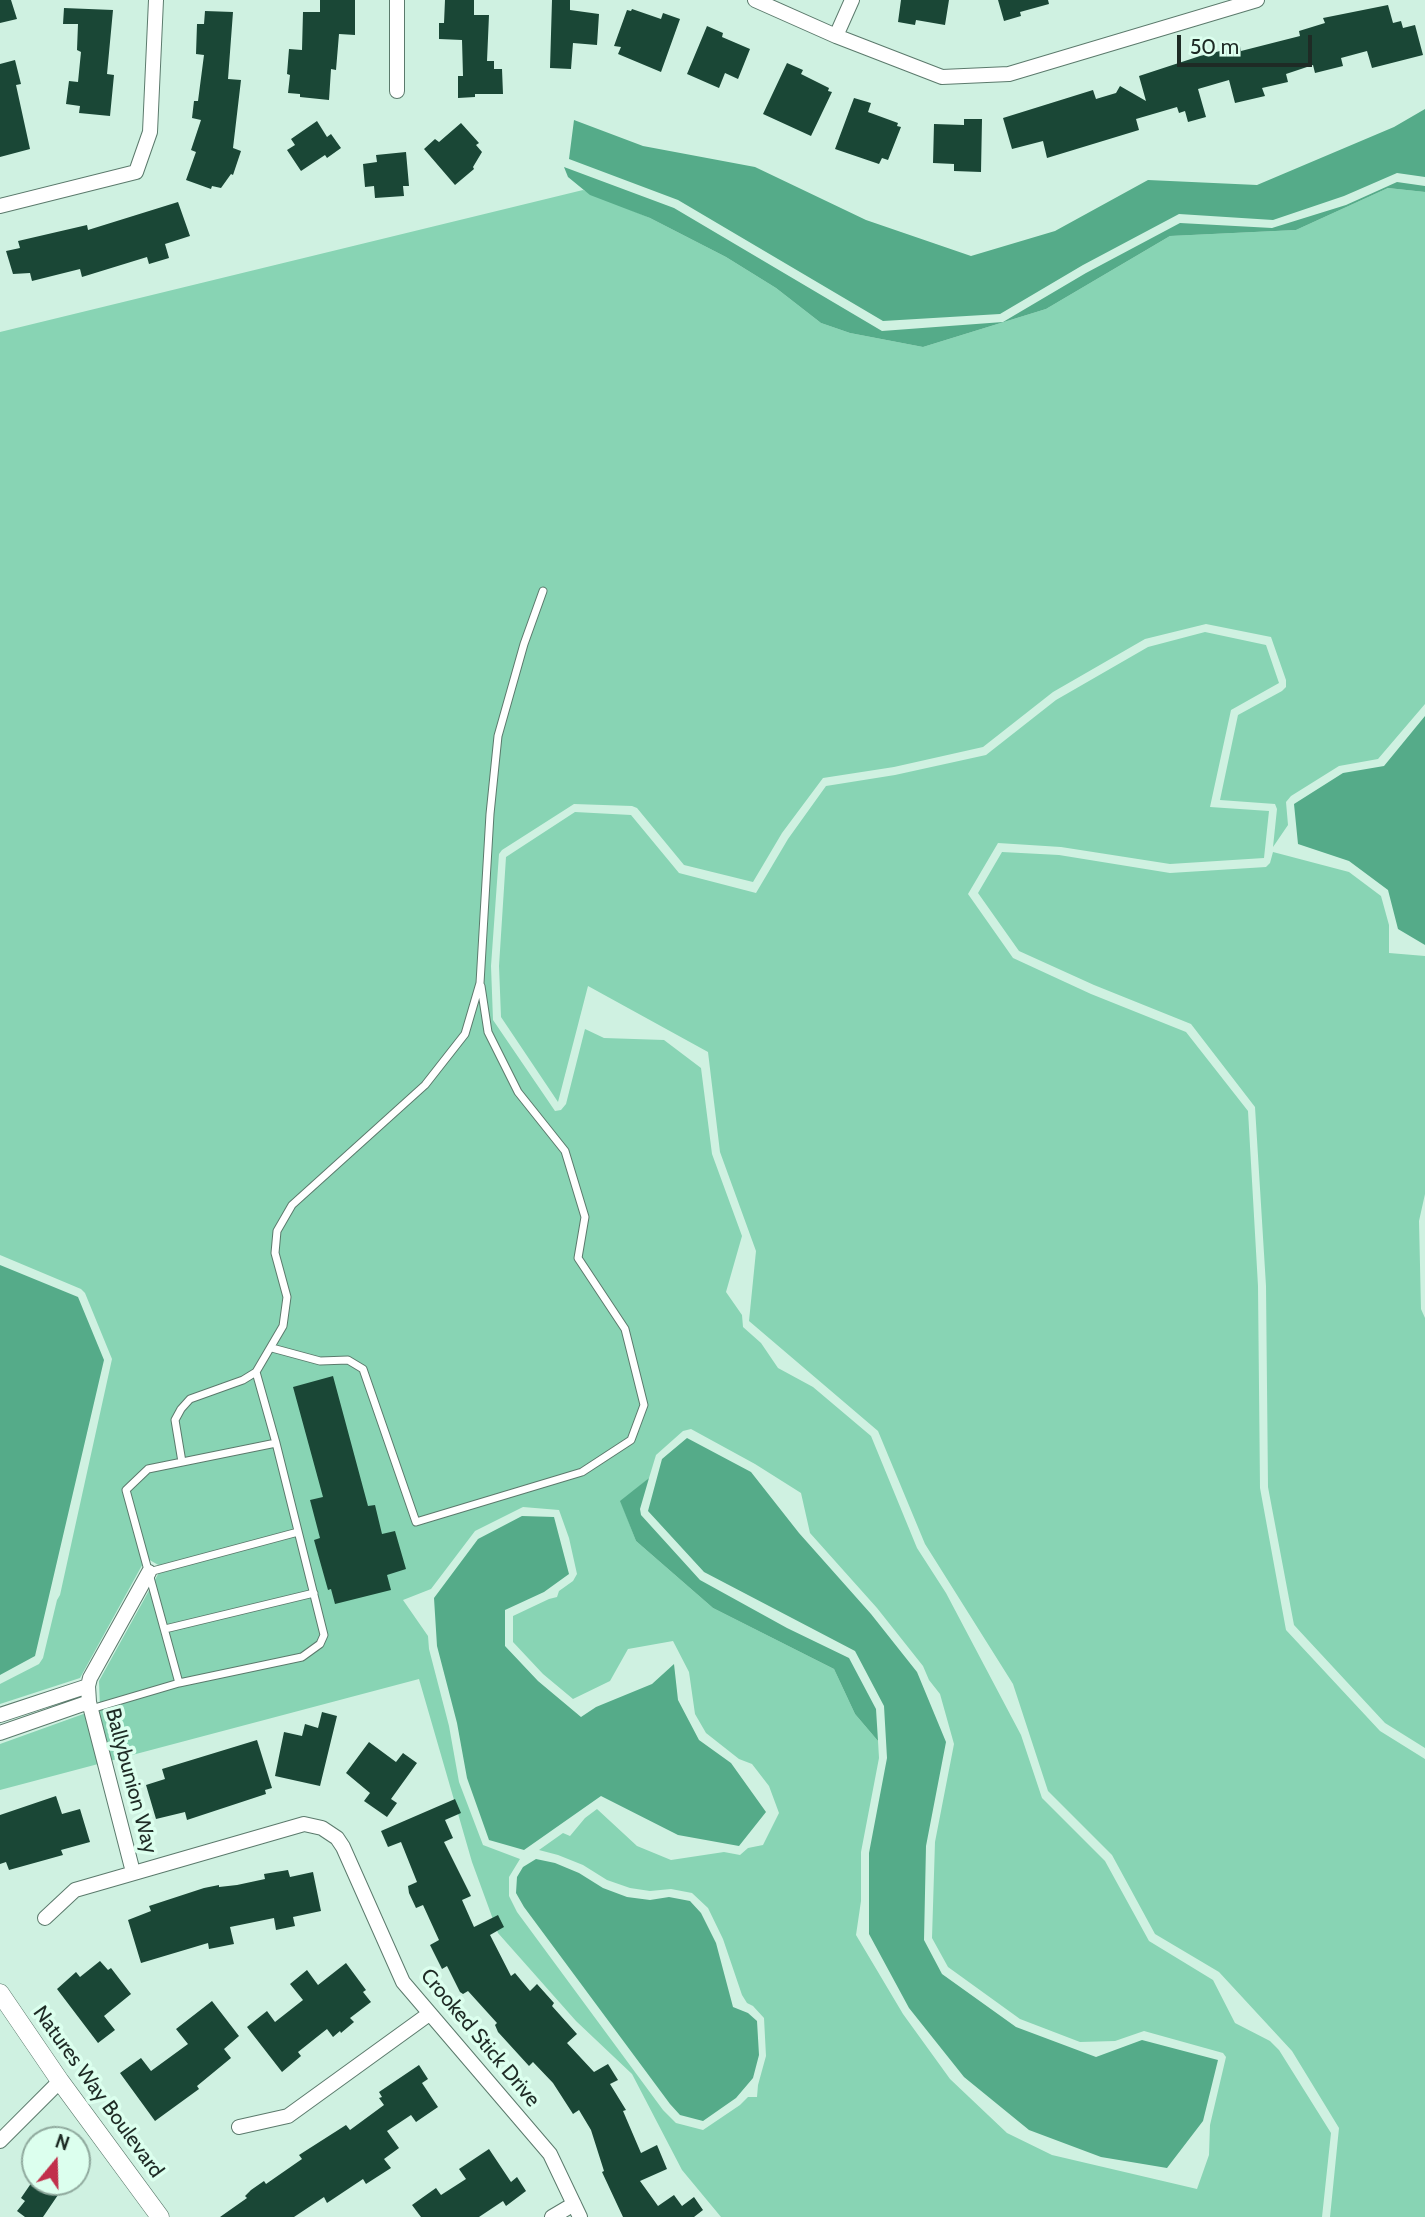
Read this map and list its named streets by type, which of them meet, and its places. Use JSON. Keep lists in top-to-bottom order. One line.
{"streets":{"street":["Ballybunion Way","Crooked Stick Drive","Natures Way Boulevard"]},"crossings":[["Ballybunion Way","Crooked Stick Drive"]],"scale_bar":"50 m","north":"top"}
